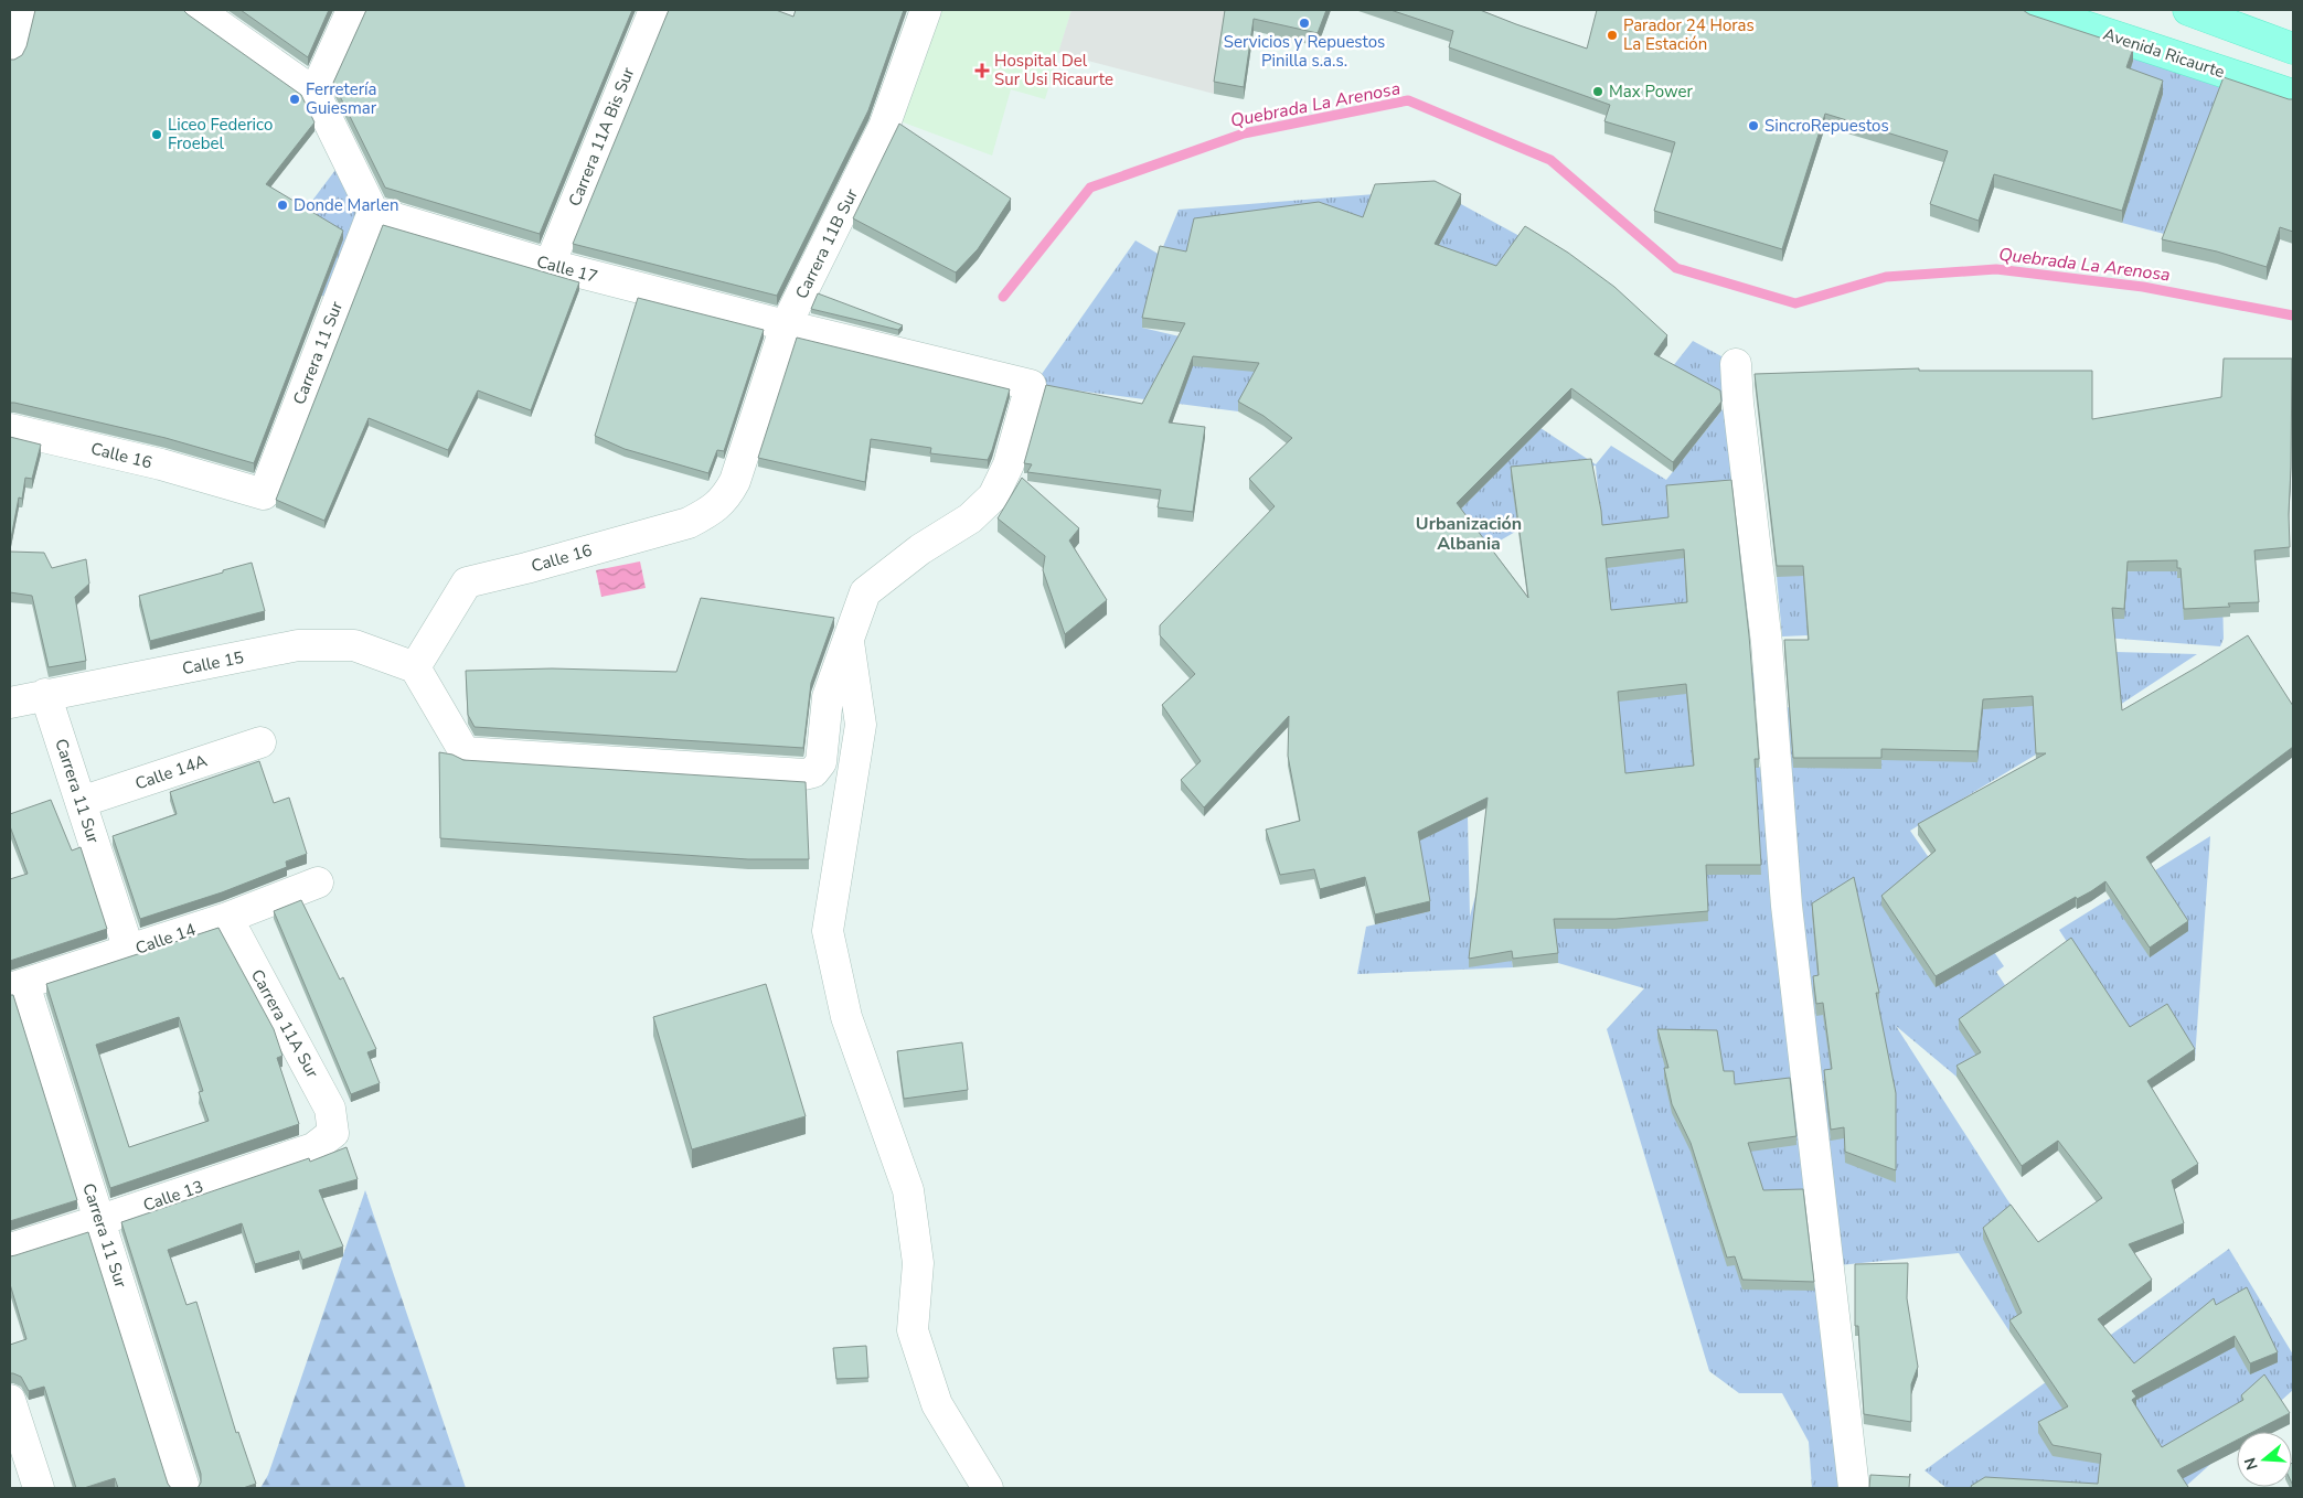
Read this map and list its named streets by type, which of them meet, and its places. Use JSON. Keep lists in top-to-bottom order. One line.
{"streets":{"main road":["Avenida Ricaurte"],"street":["Carrera 11A Bis Sur","Carrera 11B Sur","Calle 17","Carrera 11 Sur","Calle 16","Calle 15","Calle 14A","Calle 14","Carrera 11A Sur","Calle 13"]},"crossings":[["Carrera 11A Bis Sur","Calle 17"],["Carrera 11B Sur","Calle 17"],["Carrera 11B Sur","Calle 16"],["Calle 17","Carrera 11 Sur"],["Carrera 11 Sur","Calle 16"],["Carrera 11 Sur","Calle 15"],["Carrera 11 Sur","Calle 14A"],["Carrera 11 Sur","Calle 14"],["Carrera 11 Sur","Calle 13"],["Calle 16","Calle 15"],["Calle 14","Carrera 11A Sur"],["Carrera 11A Sur","Calle 13"]],"districts":["Urbanización Albania"],"water":["Quebrada La Arenosa"],"places":{"other":["Servicios y Repuestos Pinilla s.a.s.","Parador 24 Horas La Estación","Max Power","Ferretería Guiesmar","SincroRepuestos","Liceo Federico Froebel","Donde Marlen"],"health":["Hospital Del Sur Usi Ricaurte"]},"north":"left"}
